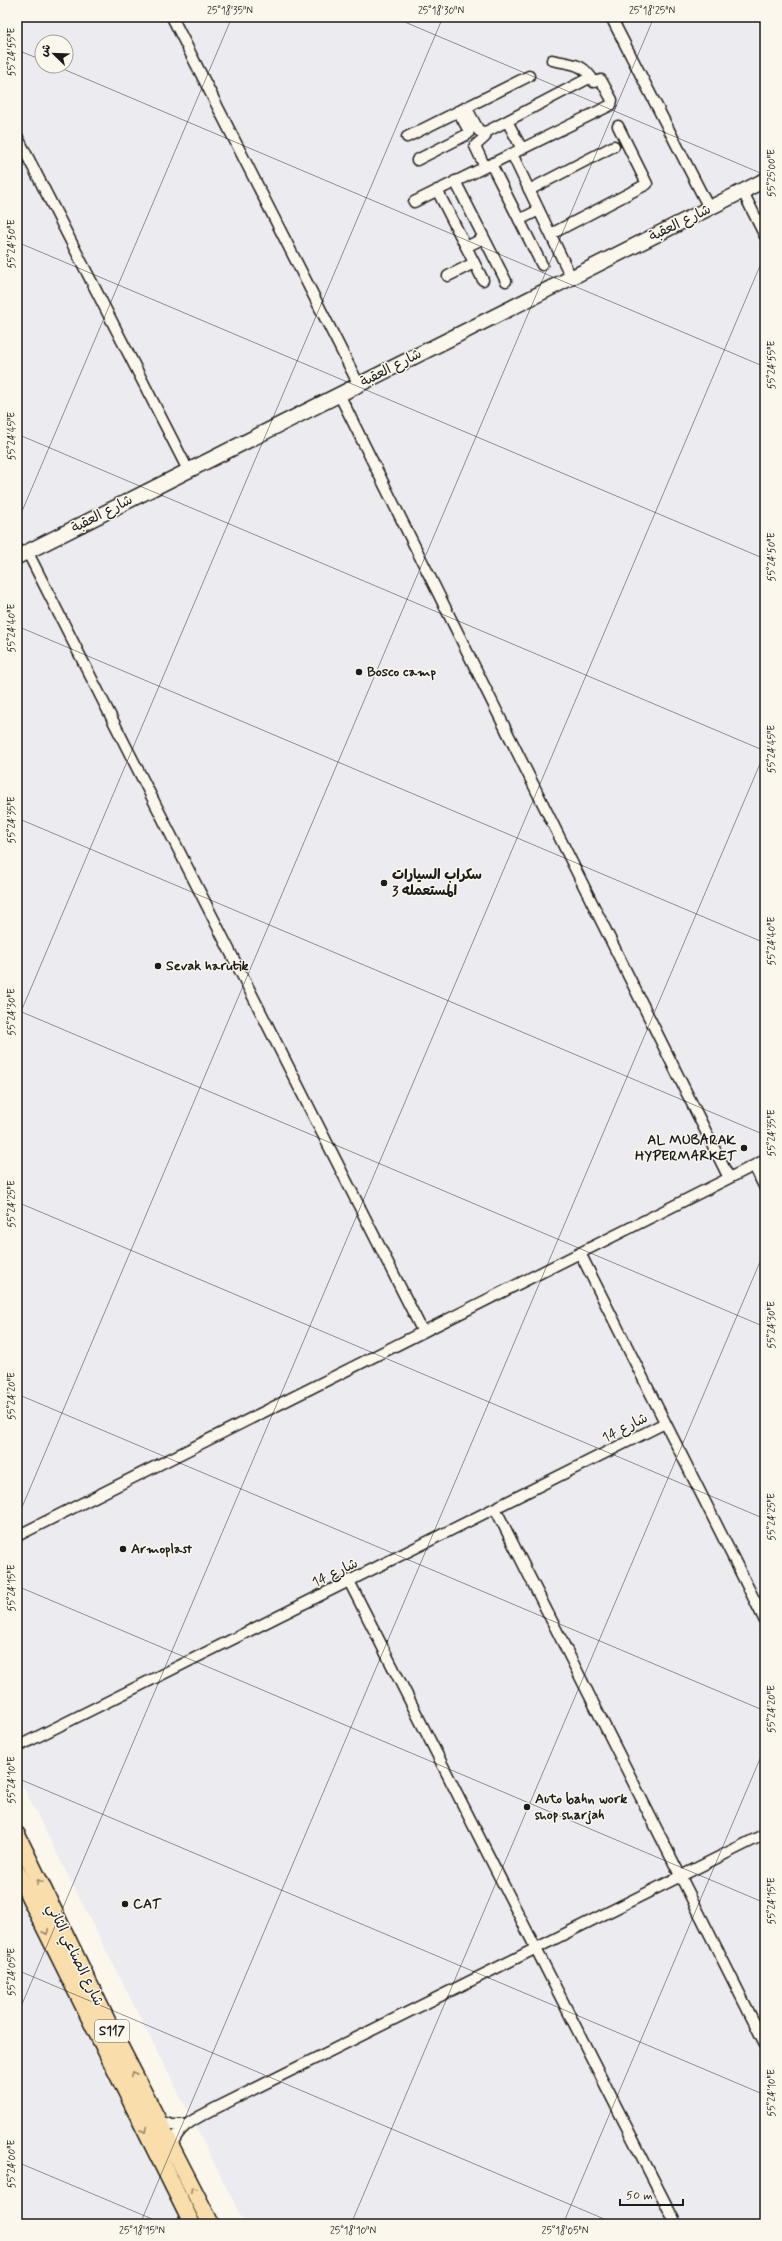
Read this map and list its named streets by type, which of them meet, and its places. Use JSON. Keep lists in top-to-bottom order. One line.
{"streets":{"main road":["شارع الصناعي الثاني","S117"],"street":["شارع العقبة","شارع 14"]},"places":["Bosco camp","سكراب السيارات المستعمله 3","Sevak harutik","AL MUBARAK HYPERMARKET","Armoplast","Auto bahn work shop sharjah","CAT"],"scale_bar":"50 m","north":"top left","coordinates":["25°18'35\"N","25°18'30\"N","25°18'25\"N","55°24'55\"E","55°25'00\"E","55°24'50\"E","55°24'45\"E","55°24'40\"E","55°24'35\"E","55°24'30\"E","55°24'25\"E","55°24'20\"E","55°24'15\"E","55°24'10\"E","55°24'05\"E","55°24'00\"E","25°18'15\"N","25°18'10\"N","25°18'05\"N"]}
